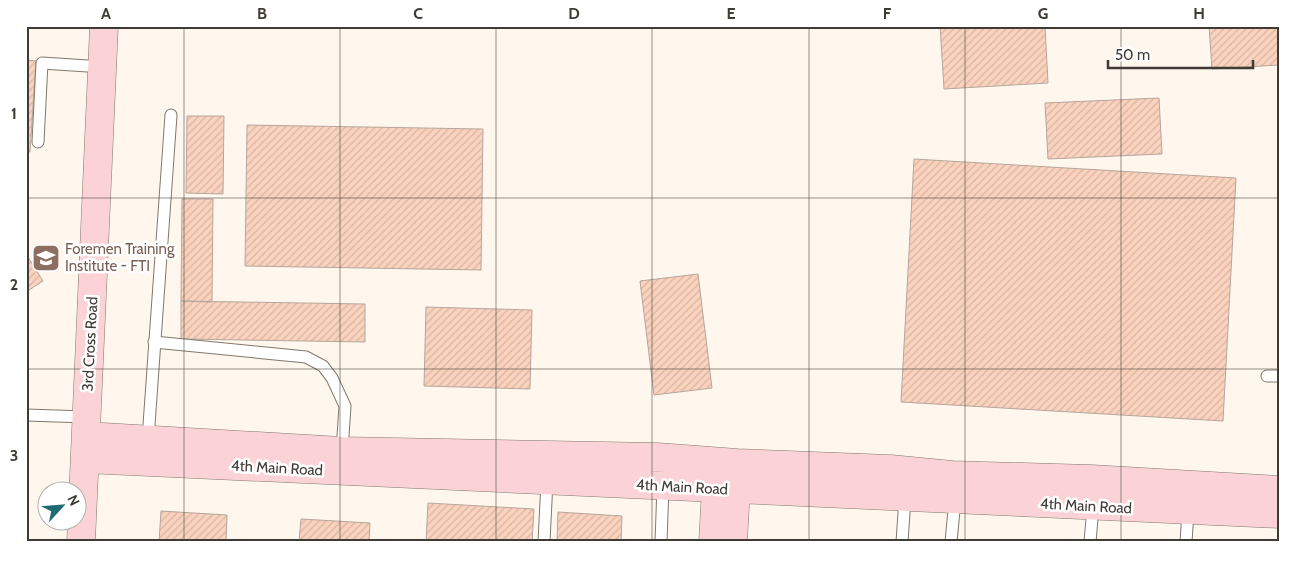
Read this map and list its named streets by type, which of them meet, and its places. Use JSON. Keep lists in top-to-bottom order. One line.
{"streets":{"street":["3rd Cross Road","4th Main Road"]},"crossings":[["3rd Cross Road","4th Main Road"]],"places":{"school or university":["Foremen Training Institute - FTI"]},"scale_bar":"50 m","north":"top right","grid":{"columns":["A","B","C","D","E","F","G","H"],"rows":["1","2","3"]}}
